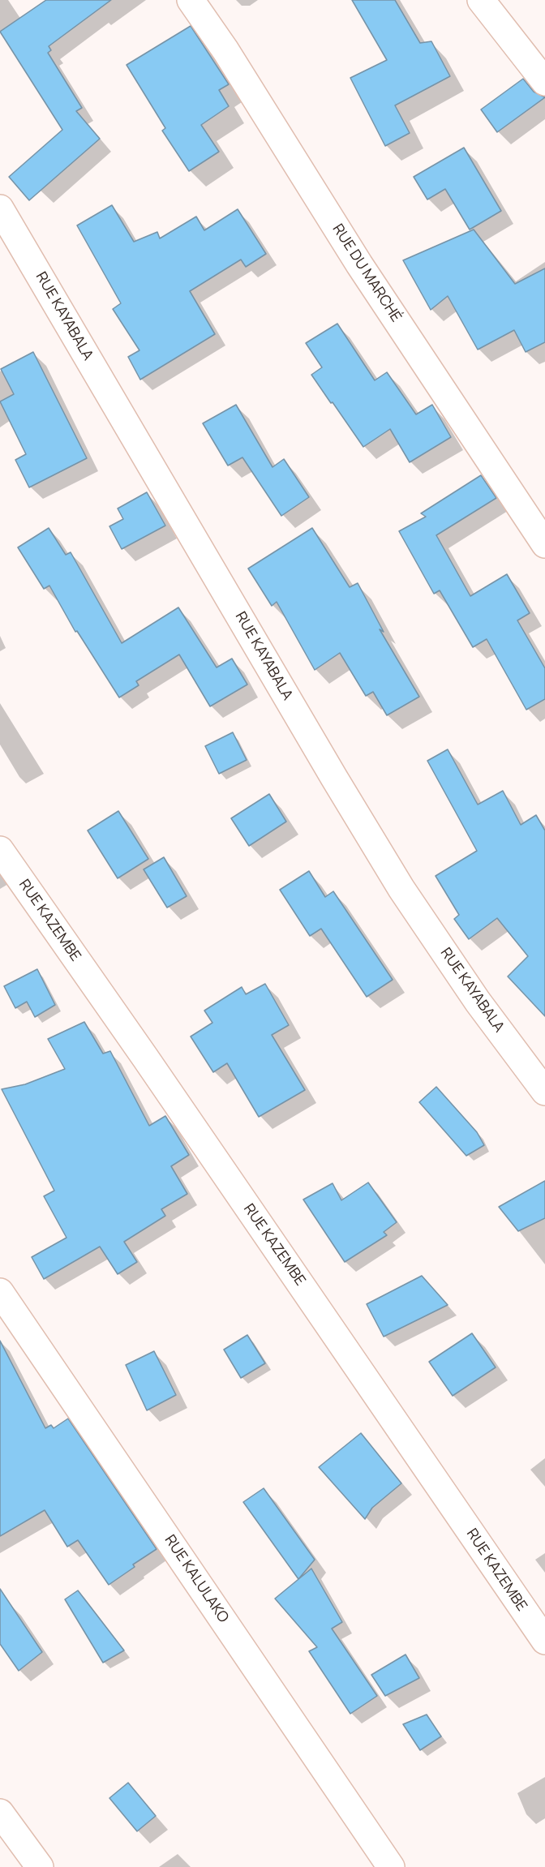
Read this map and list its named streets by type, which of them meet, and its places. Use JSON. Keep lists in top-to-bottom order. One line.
{"streets":{"street":["RUE DU MARCHÉ","RUE KAYABALA","RUE KAZEMBE","RUE KALULAKO"]}}
